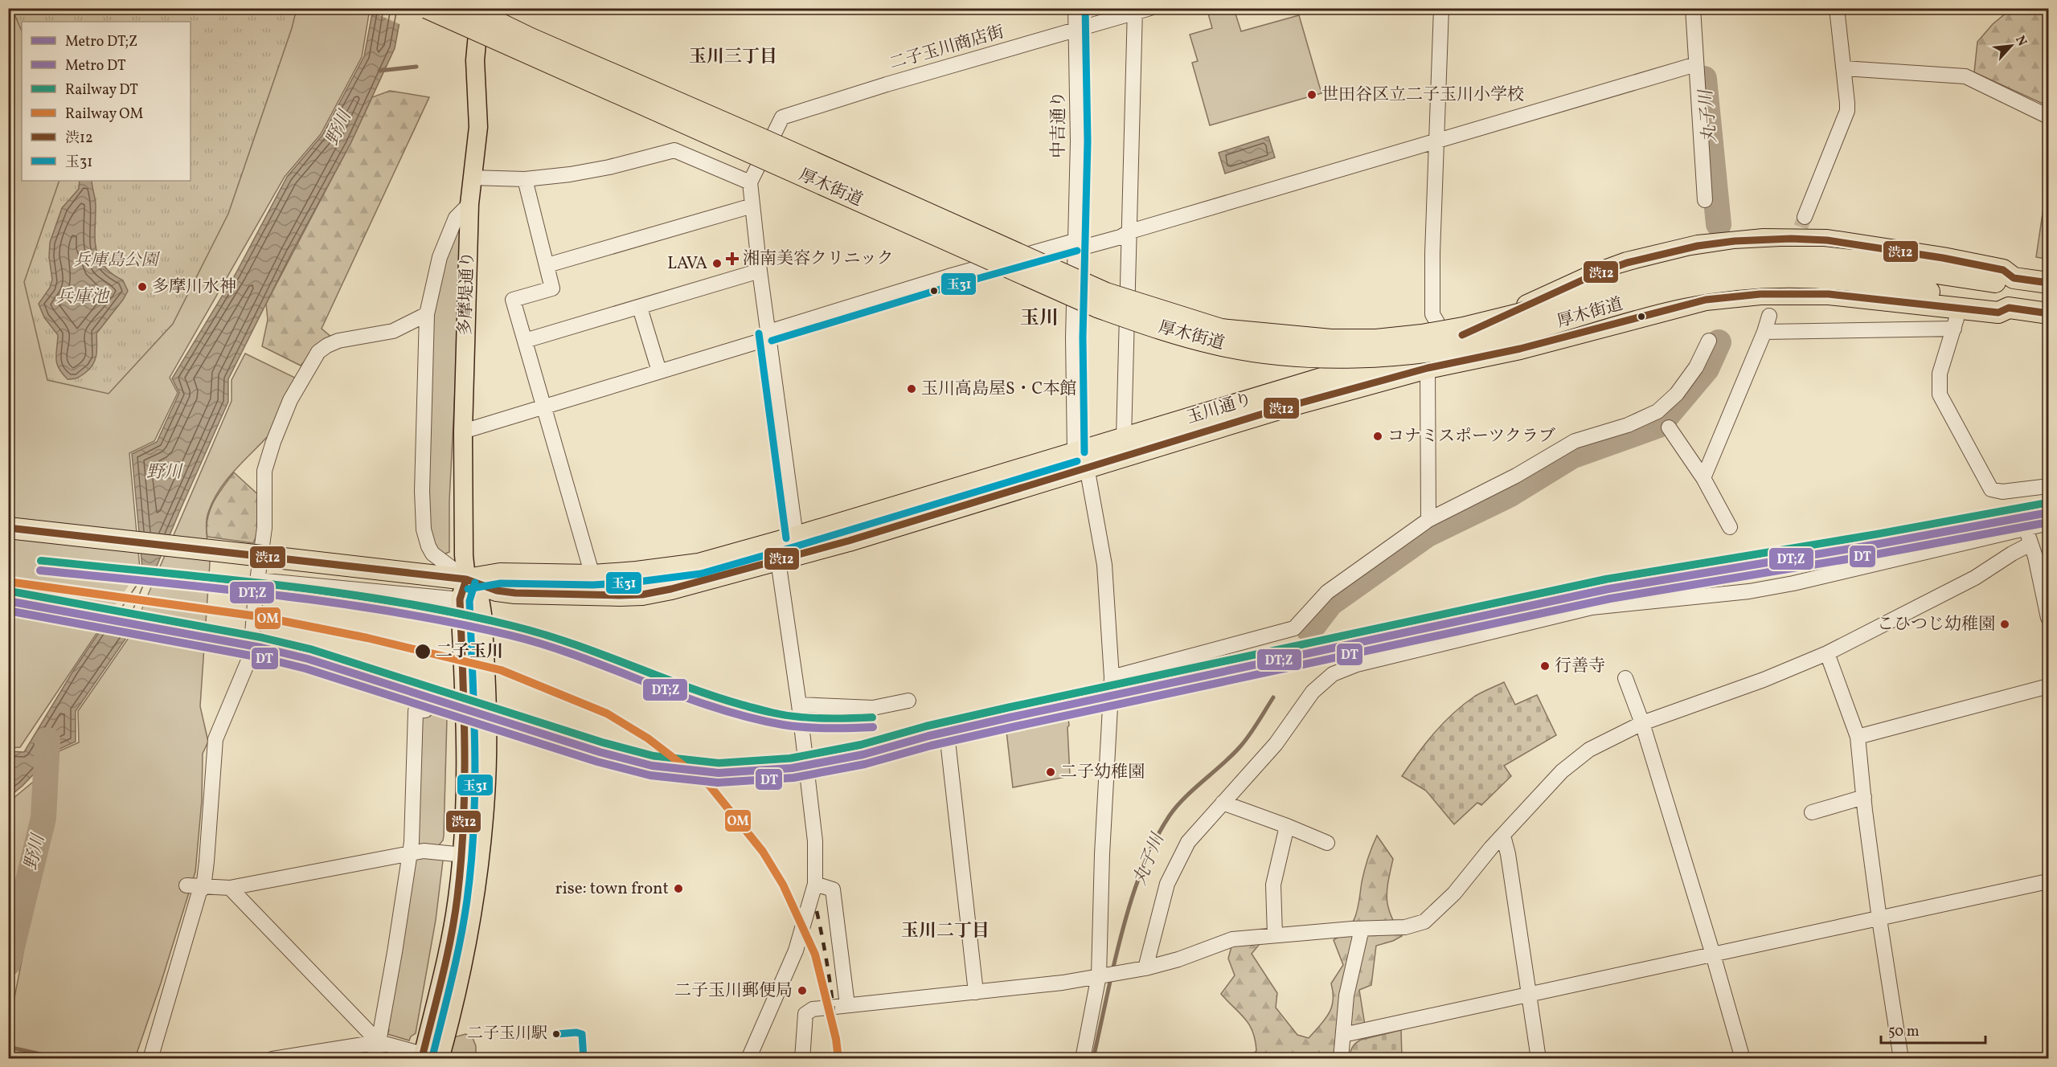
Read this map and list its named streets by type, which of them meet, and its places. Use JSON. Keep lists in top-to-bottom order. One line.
{"streets":{"highway":["厚木街道","玉川通り"],"main road":["多摩堤通り"],"street":["二子玉川商店街","中吉通り"]},"crossings":[["二子玉川商店街","中吉通り"],["中吉通り","玉川通り"],["厚木街道","玉川通り"],["多摩堤通り","玉川通り"]],"districts":["玉川三丁目","玉川","玉川二丁目"],"water":["丸子川","野川","兵庫池"],"parks":["兵庫島公園"],"places":{"other":["世田谷区立二子玉川小学校","LAVA","多摩川水神","玉川高島屋S・C本館","コナミスポーツクラブ","こひつじ幼稚園","二子玉川","行善寺","二子幼稚園","rise: town front","二子玉川郵便局","二子玉川駅"],"health":["湘南美容クリニック"]},"lines":["transit line 玉31","transit line 渋12","rail line DT","metro line DT;Z","metro line DT","rail line OM"],"legend":["Metro DT;Z","Metro DT","Railway DT","Railway OM","渋12","玉31"],"scale_bar":"50 m","north":"top right"}
